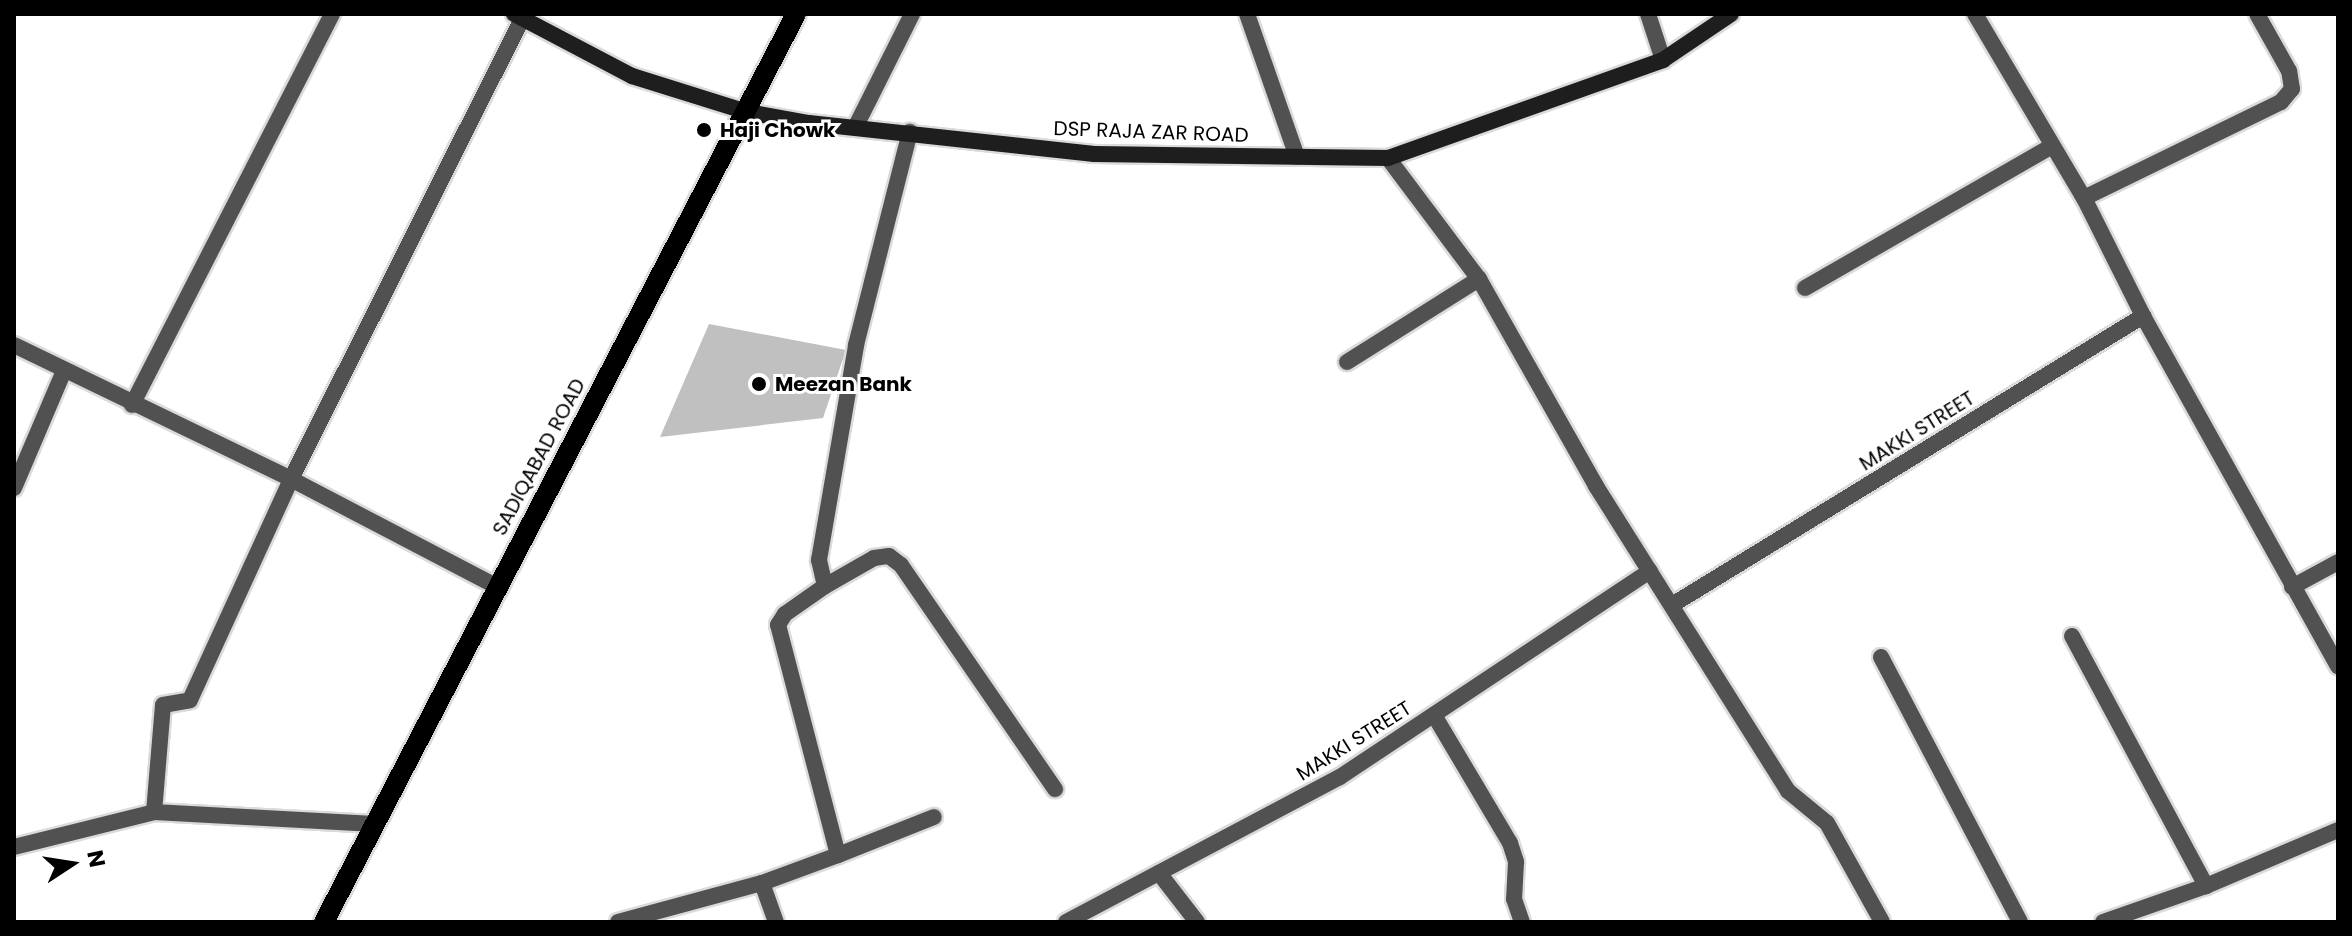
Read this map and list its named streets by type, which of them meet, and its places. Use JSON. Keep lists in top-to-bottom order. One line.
{"streets":{"main road":["SADIQABAD ROAD"],"street":["DSP RAJA ZAR ROAD","MAKKI STREET"]},"crossings":[["DSP RAJA ZAR ROAD","SADIQABAD ROAD"]],"places":["Haji Chowk","Meezan Bank"],"north":"right"}
